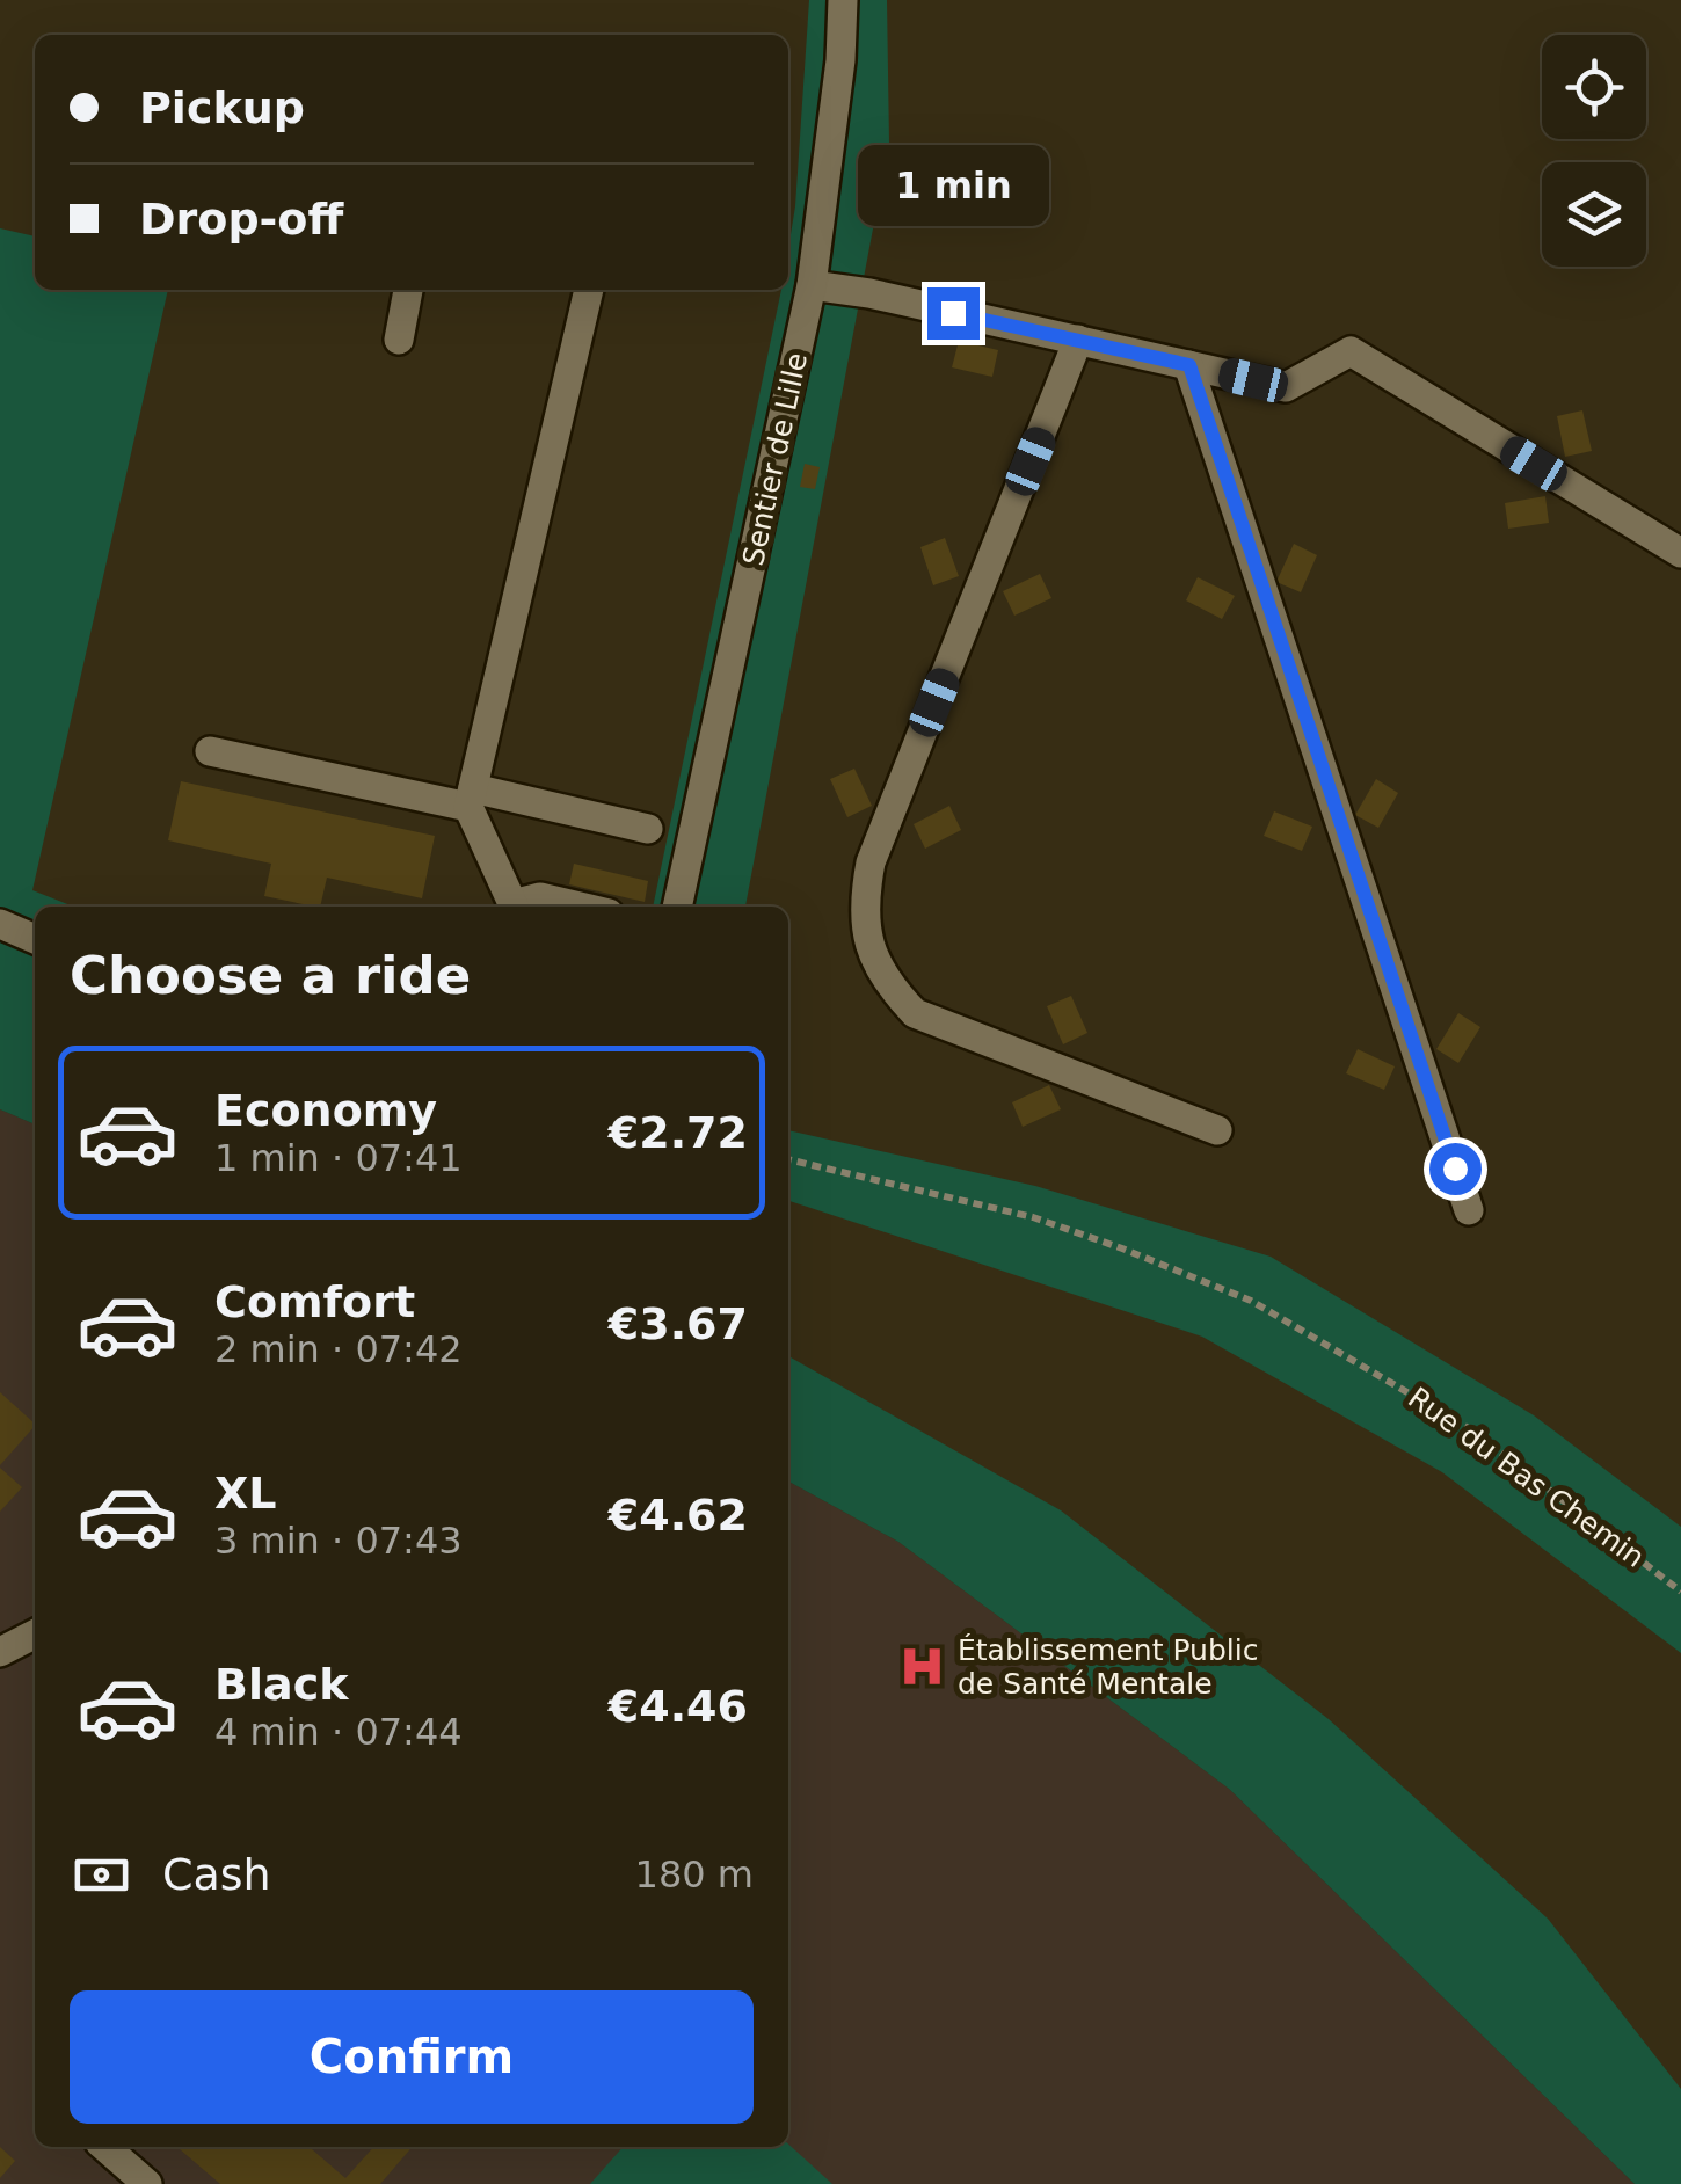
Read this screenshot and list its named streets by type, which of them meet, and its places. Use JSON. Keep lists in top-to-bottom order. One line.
{"streets":{"street":["Sentier de Lille"],"path":["Rue du Bas Chemin"]},"places":{"hospital":["Établissement Public de Santé Mentale"]},"page":{"banner":["Pickup","Drop-off"],"bubble":"1 min","heading":"Choose a ride","list":[{"name":"Economy","note":"1 min · 07:41","value":"€2.72"},{"name":"Comfort","note":"2 min · 07:42","value":"€3.67"},{"name":"XL","note":"3 min · 07:43","value":"€4.62"},{"name":"Black","note":"4 min · 07:44","value":"€4.46"}],"pay":["Cash","180 m"],"buttons":"Confirm"}}
